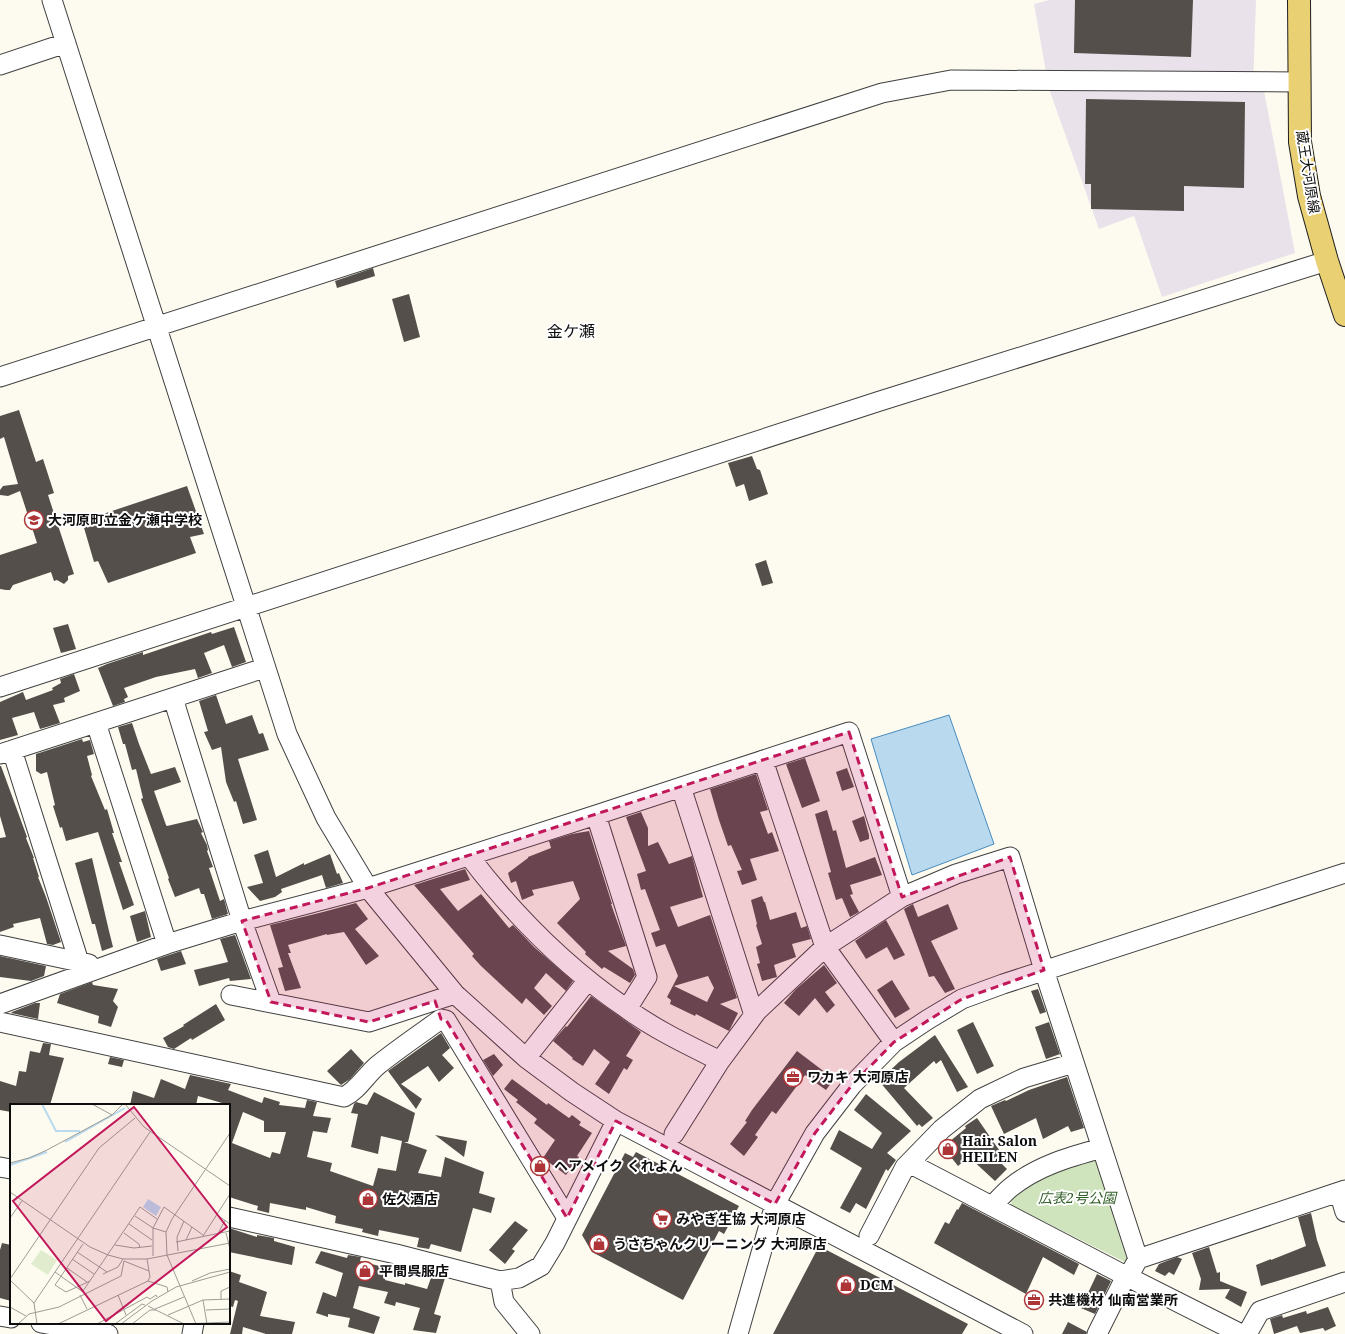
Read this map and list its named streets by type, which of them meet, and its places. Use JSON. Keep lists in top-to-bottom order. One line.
{"streets":{"main road":["蔵王大河原線"]},"districts":["金ケ瀬"],"parks":["広表2号公園"],"places":{"school or university":["大河原町立金ケ瀬中学校"],"office":["ワカキ 大河原店","共進機材 仙南営業所"],"shop":["Hair Salon HEILEN","ヘアメイク くれよん","佐久酒店","うさちゃんクリーニング 大河原店","平間呉服店","DCM"],"supermarket":["みやぎ生協 大河原店"]}}
